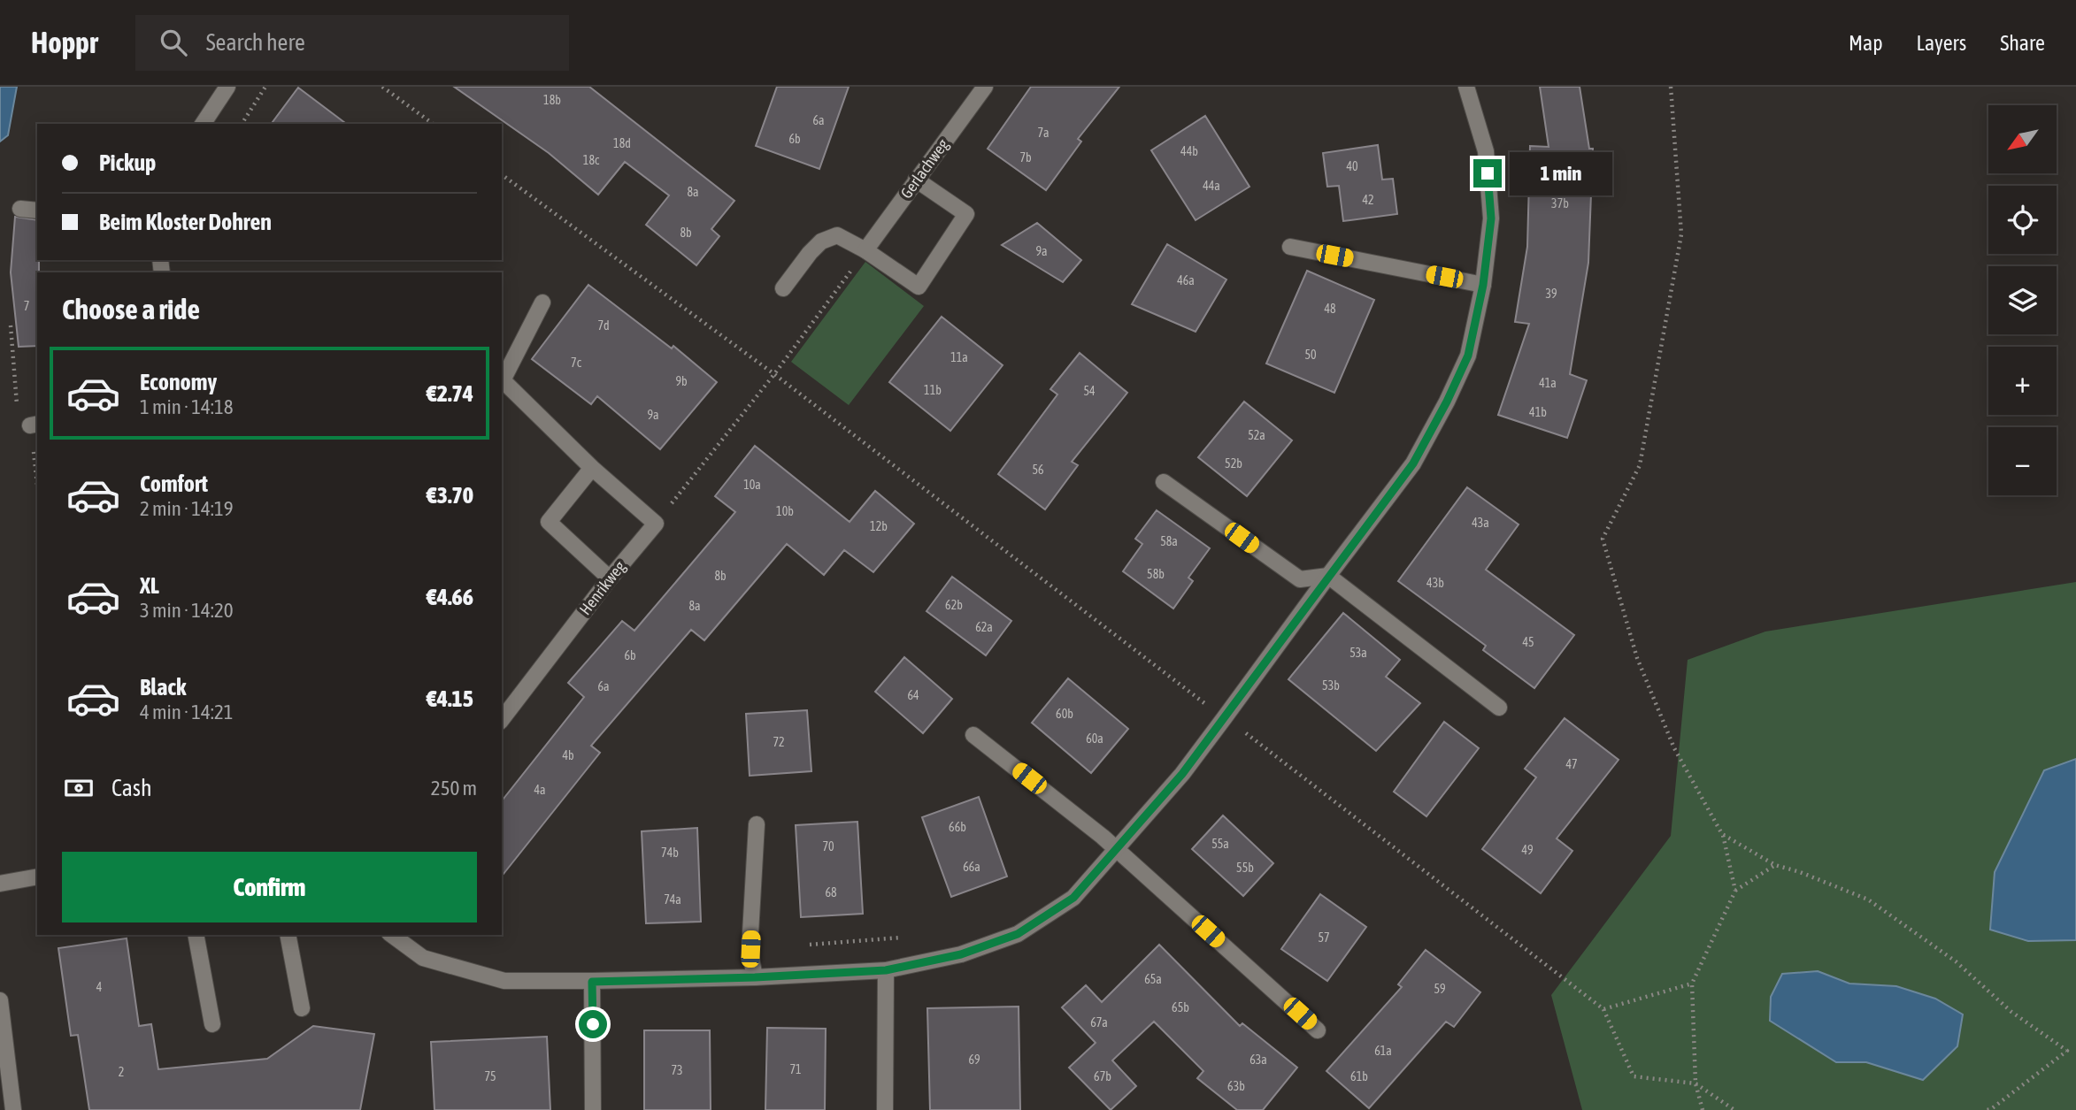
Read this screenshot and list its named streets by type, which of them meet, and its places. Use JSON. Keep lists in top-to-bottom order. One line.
{"streets":{"street":["Gerlachweg","Henrikweg"]},"house_numbers":["18b","6a","7a","6b","18d","44b","7b","18c","40","44a","8a","42","37b","8b","9a","46a","39","7","48","7d","50","11a","7c","9b","41a","11b","54","41b","9a","52a","52b","56","10a","10b","43a","12b","58a","58b","8b","43b","62b","8a","62a","45","53a","6b","53b","6a","64","60b","60a","72","4b","47","4a","66b","55a","70","49","74b","66a","55b","68","74a","57","65a","4","59","65b","67a","61a","69","63a","71","73","2","75","67b","61b","63b"],"north":"bottom left","page":{"header":"Hoppr","search":"Search here","nav":["Map","Layers","Share"],"map_buttons":["+","−"],"banner":["Pickup","Beim Kloster Dohren"],"bubble":"1 min","heading":"Choose a ride","list":[{"name":"Economy","note":"1 min · 14:18","value":"€2.74"},{"name":"Comfort","note":"2 min · 14:19","value":"€3.70"},{"name":"XL","note":"3 min · 14:20","value":"€4.66"},{"name":"Black","note":"4 min · 14:21","value":"€4.15"}],"pay":["Cash","250 m"],"buttons":"Confirm"}}
